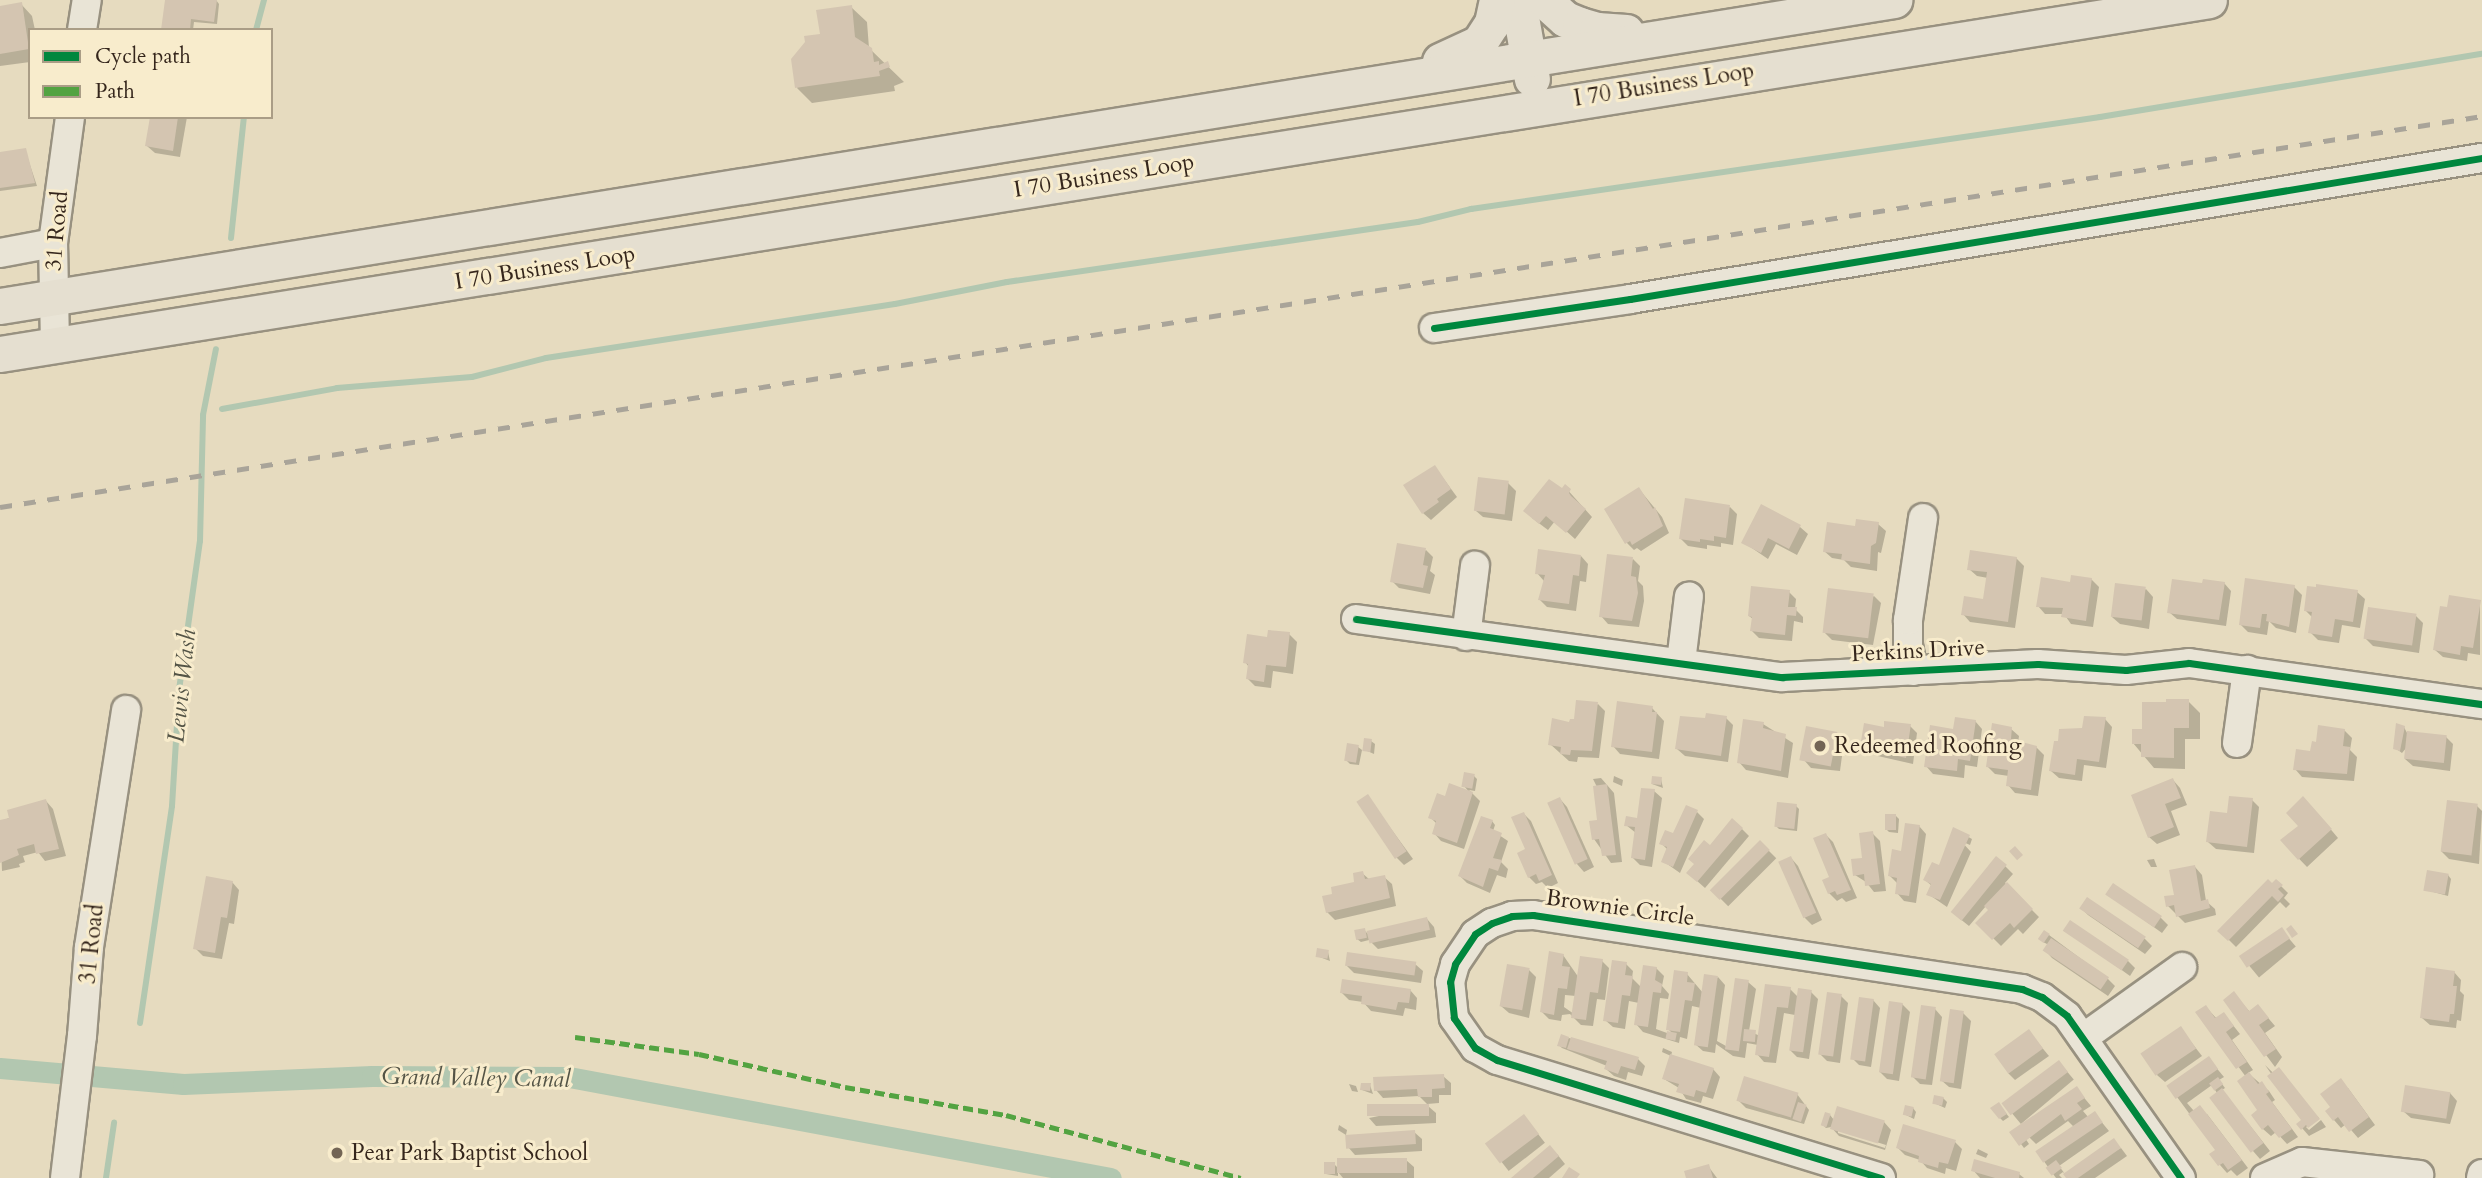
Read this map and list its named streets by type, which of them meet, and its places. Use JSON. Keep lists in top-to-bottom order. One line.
{"streets":{"main road":["I 70 Business Loop"],"street":["31 Road","Perkins Drive","Brownie Circle"]},"crossings":[["I 70 Business Loop","31 Road"]],"water":["Lewis Wash","Grand Valley Canal"],"places":["Redeemed Roofing","Pear Park Baptist School"],"legend":["Cycle path","Path"]}
